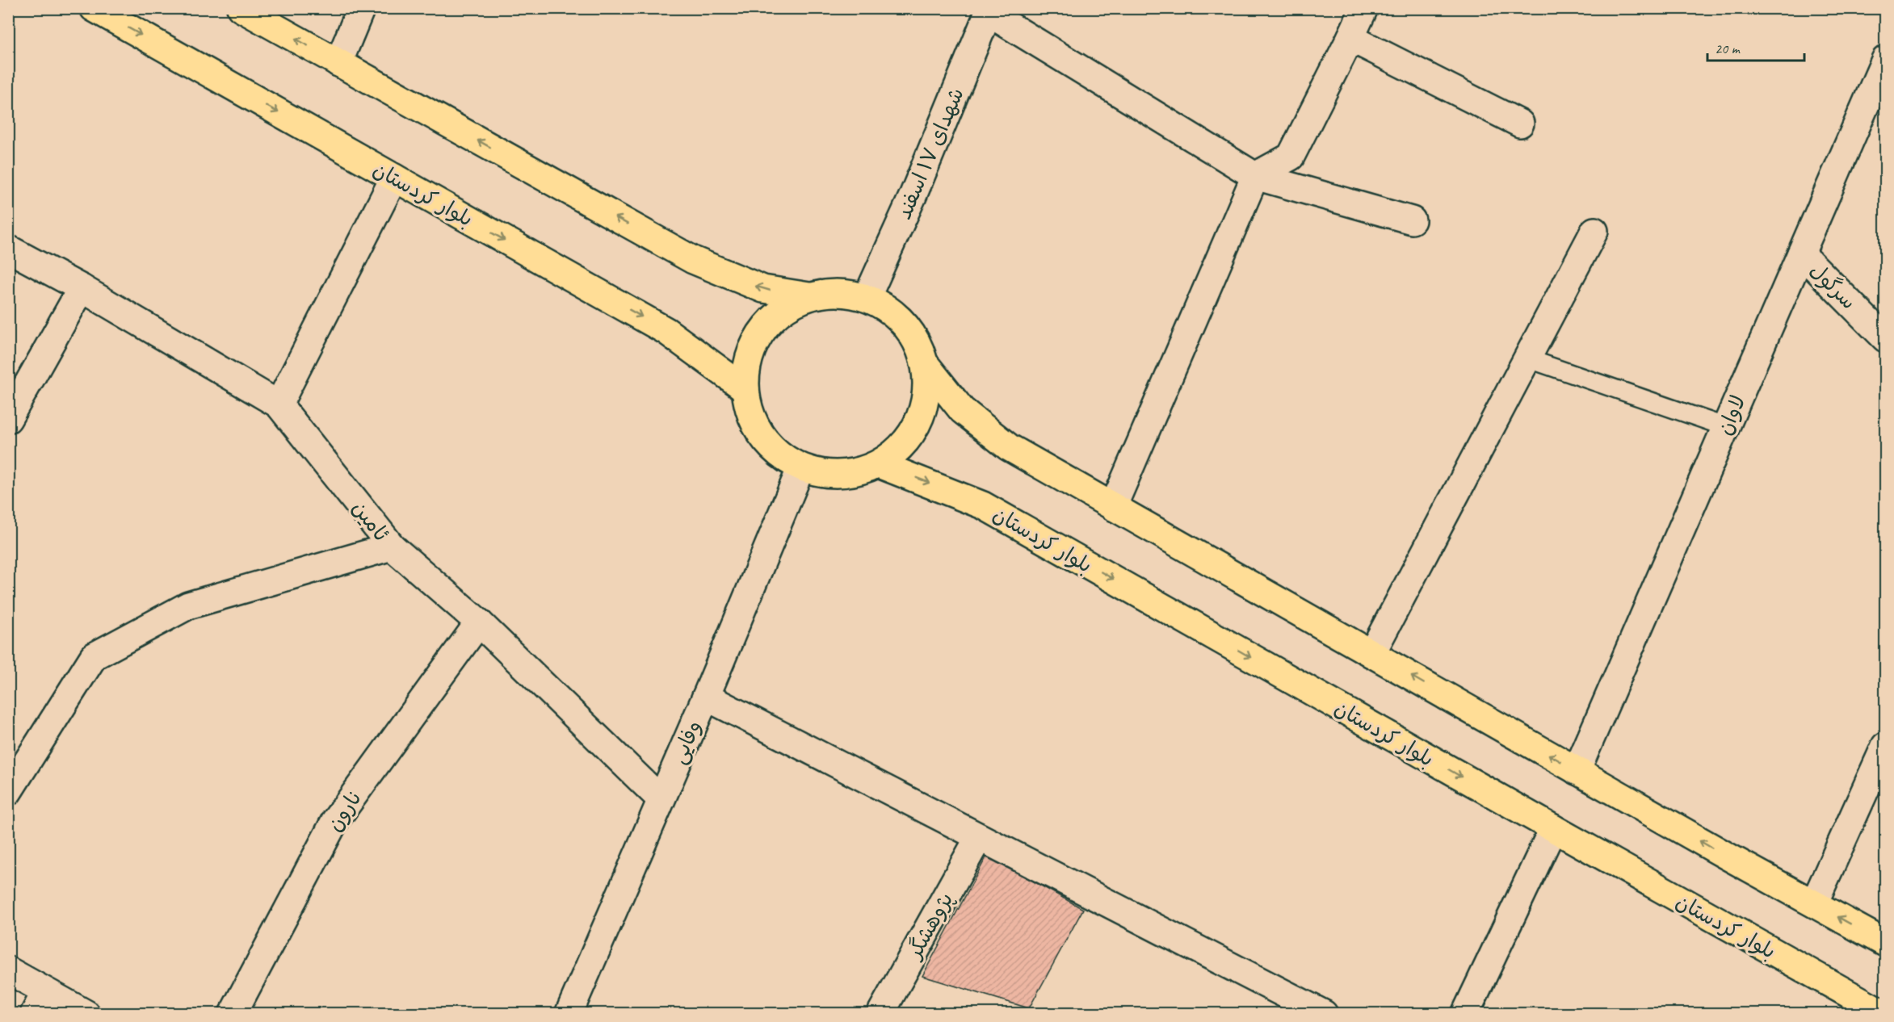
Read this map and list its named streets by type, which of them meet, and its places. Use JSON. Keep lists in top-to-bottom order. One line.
{"streets":{"main road":["بلوار کردستان"],"street":["شهدای ۱۷ اسفند","سرگول","لاوان","ئامین","وفایی","نارون","پژوهشگر"]},"crossings":[["سرگول","لاوان"],["ئامین","وفایی"],["ئامین","نارون"]],"scale_bar":"20 m"}
